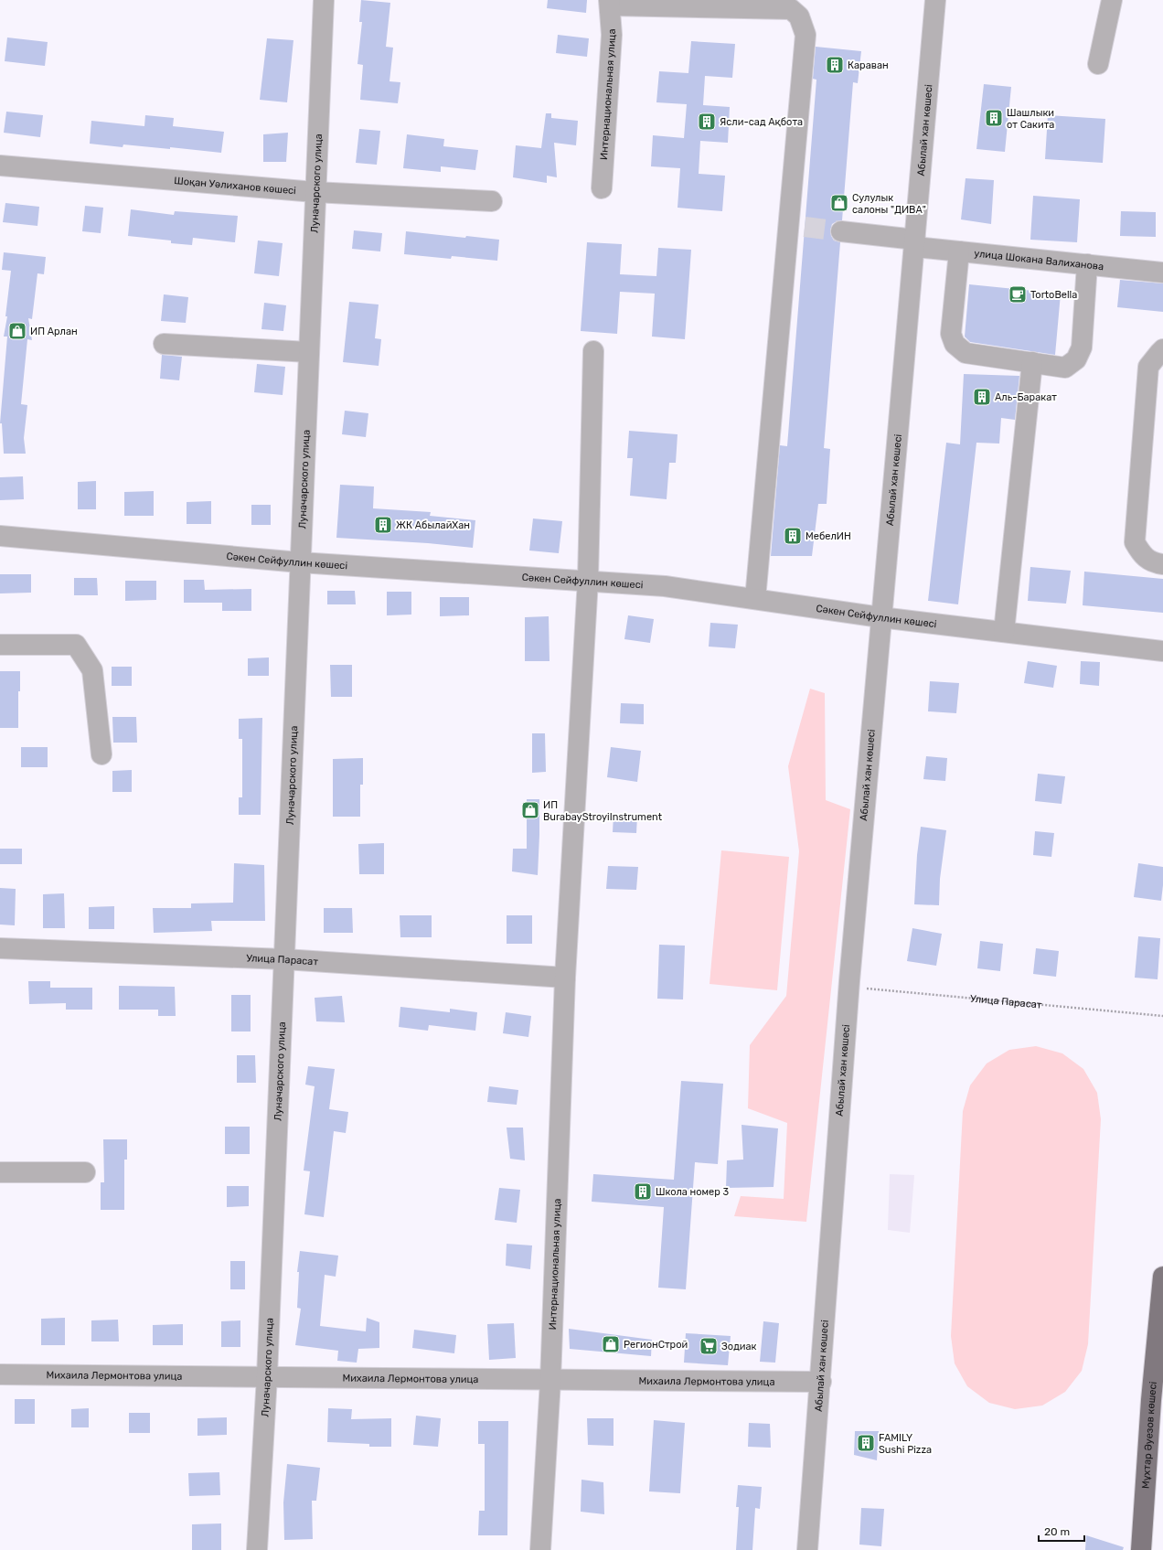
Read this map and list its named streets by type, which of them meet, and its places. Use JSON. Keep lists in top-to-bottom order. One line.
{"streets":{"main road":["Мұхтар Әуезов көшесі"],"street":["Интернациональная улица","Абылай хан көшесі","Луначарского улица","Шоқан Уәлиханов көшесі","улица Шокана Валиханова","Сәкен Сейфуллин көшесі","Улица Парасат","Михаила Лермонтова улица"]},"crossings":[["Интернациональная улица","Сәкен Сейфуллин көшесі"],["Интернациональная улица","Улица Парасат"],["Интернациональная улица","Михаила Лермонтова улица"],["Абылай хан көшесі","улица Шокана Валиханова"],["Абылай хан көшесі","Сәкен Сейфуллин көшесі"],["Абылай хан көшесі","Улица Парасат"],["Абылай хан көшесі","Михаила Лермонтова улица"],["Луначарского улица","Шоқан Уәлиханов көшесі"],["Луначарского улица","Сәкен Сейфуллин көшесі"],["Луначарского улица","Улица Парасат"],["Луначарского улица","Михаила Лермонтова улица"]],"places":{"building":["Караван","Шашлыки от Сакита","Ясли-сад Ақбота","Аль-Баракат","ЖК АбылайХан","МебелИН","Школа номер 3","FAMILY Sushi Pizza"],"shop":["Сулулык салоны \"ДИВА\"","ИП Арлан","ИП BurabayStroyiInstrument","РегионСтрой"],"cafe":["TortoBella"],"supermarket":["Зодиак"]},"scale_bar":"20 m"}
